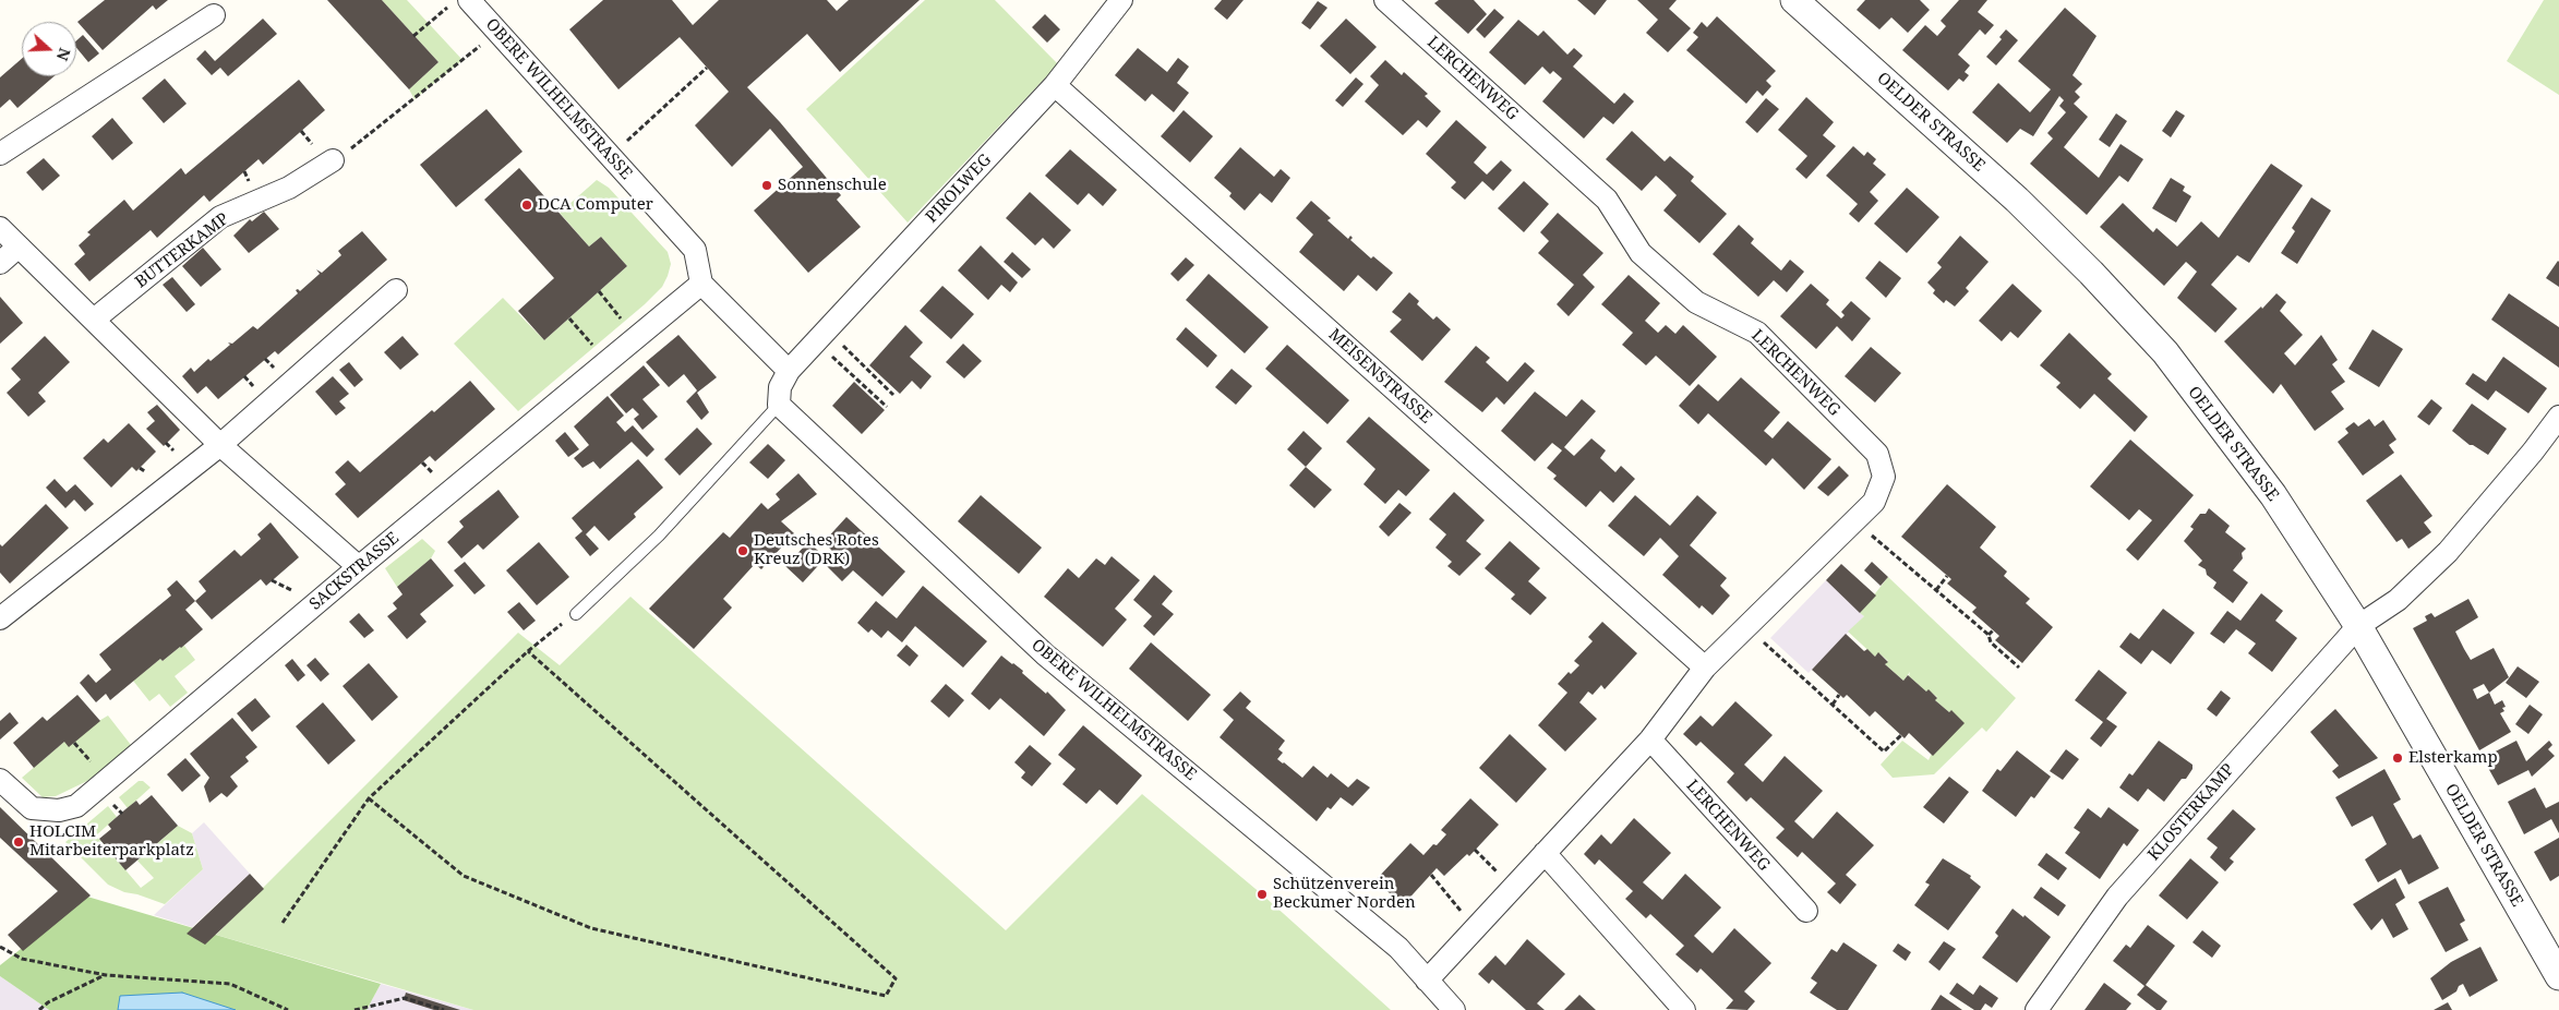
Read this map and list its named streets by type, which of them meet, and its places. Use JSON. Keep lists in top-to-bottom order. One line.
{"streets":{"street":["LERCHENWEG","OBERE WILHELMSTRASSE","OELDER STRASSE","PIROLWEG","BUTTERKAMP","MEISENSTRASSE","SACKSTRASSE","KLOSTERKAMP"]},"crossings":[["LERCHENWEG","OBERE WILHELMSTRASSE"],["LERCHENWEG","MEISENSTRASSE"],["OBERE WILHELMSTRASSE","SACKSTRASSE"],["OELDER STRASSE","KLOSTERKAMP"],["PIROLWEG","MEISENSTRASSE"]],"places":["Sonnenschule","DCA Computer","Deutsches Rotes Kreuz (DRK)","Elsterkamp","HOLCIM Mitarbeiterparkplatz","Schützenverein Beckumer Norden"],"north":"right"}
